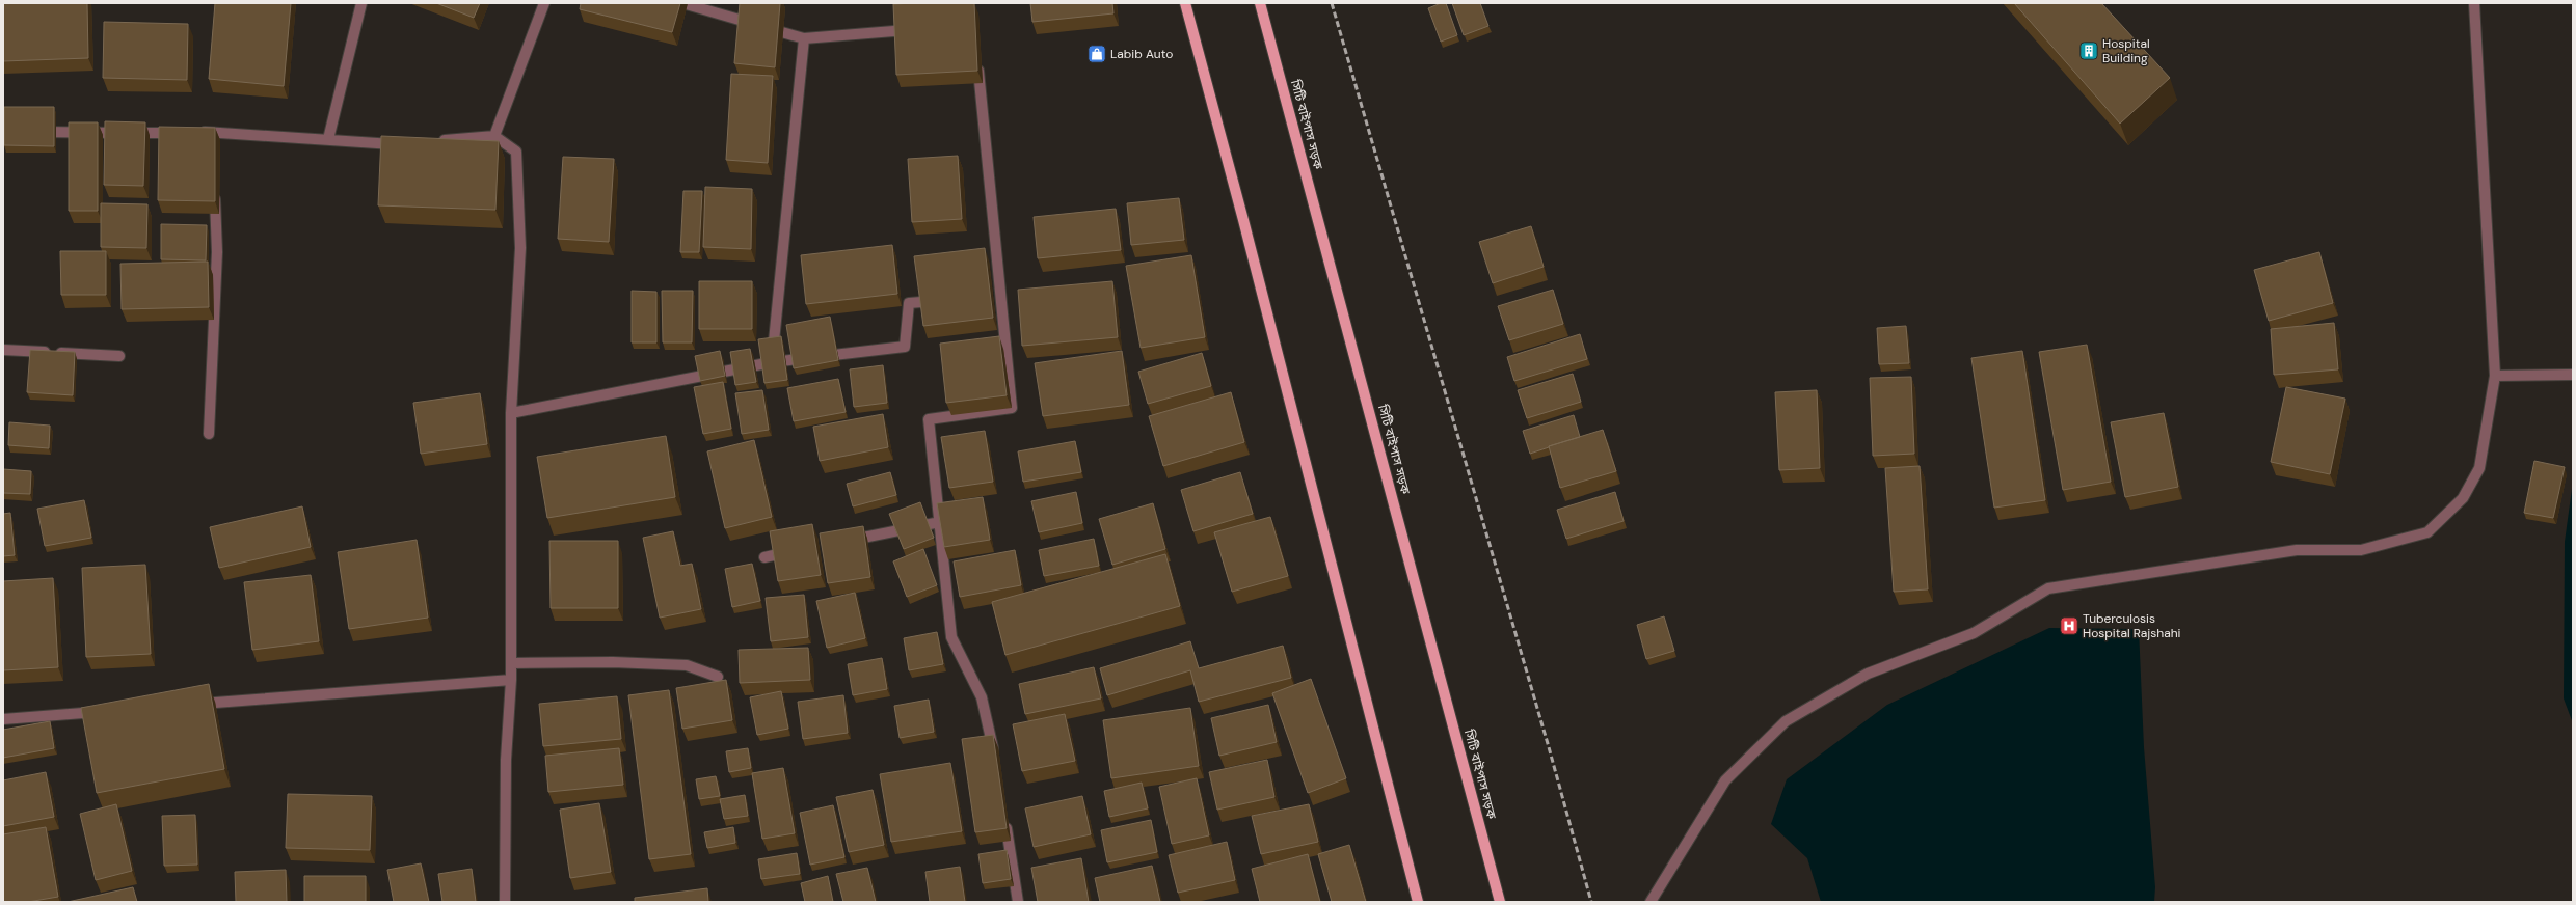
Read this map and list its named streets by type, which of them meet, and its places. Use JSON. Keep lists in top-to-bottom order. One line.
{"streets":{"main road":["সিটি বাইপাস সড়ক"]},"places":{"building":["Hospital Building"],"shop":["Labib Auto"],"hospital":["Tuberculosis Hospital Rajshahi"]}}
